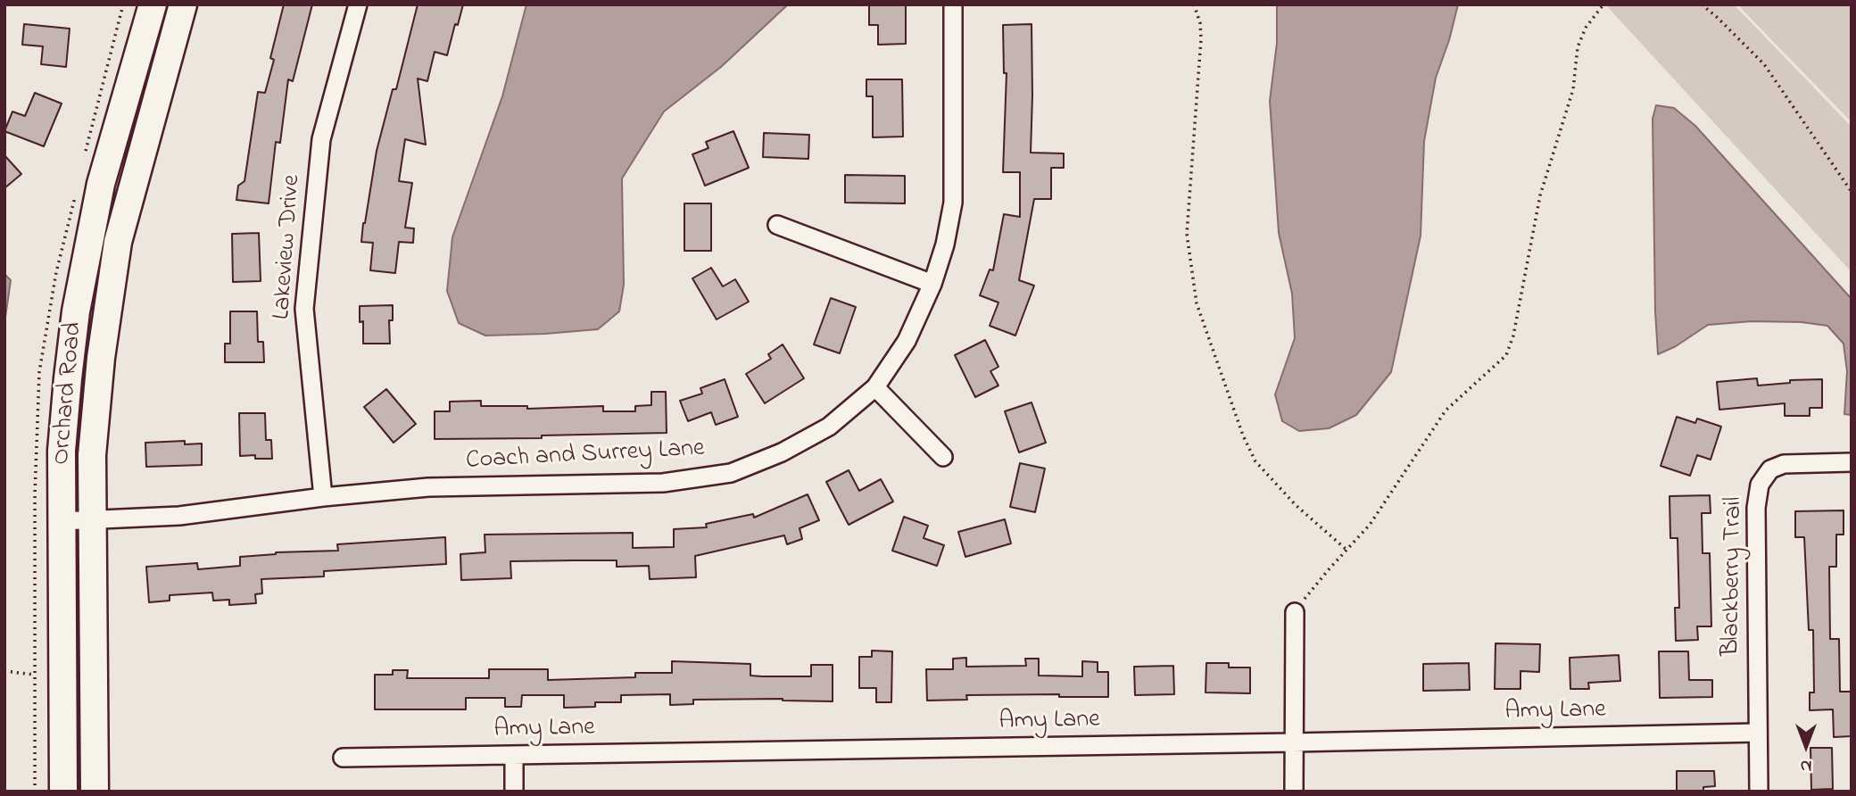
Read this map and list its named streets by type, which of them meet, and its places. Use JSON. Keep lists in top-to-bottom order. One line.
{"streets":{"main road":["Orchard Road"],"street":["Lakeview Drive","Coach and Surrey Lane","Blackberry Trail","Amy Lane"]},"crossings":[["Lakeview Drive","Coach and Surrey Lane"],["Orchard Road","Coach and Surrey Lane"],["Blackberry Trail","Amy Lane"]],"north":"bottom"}
